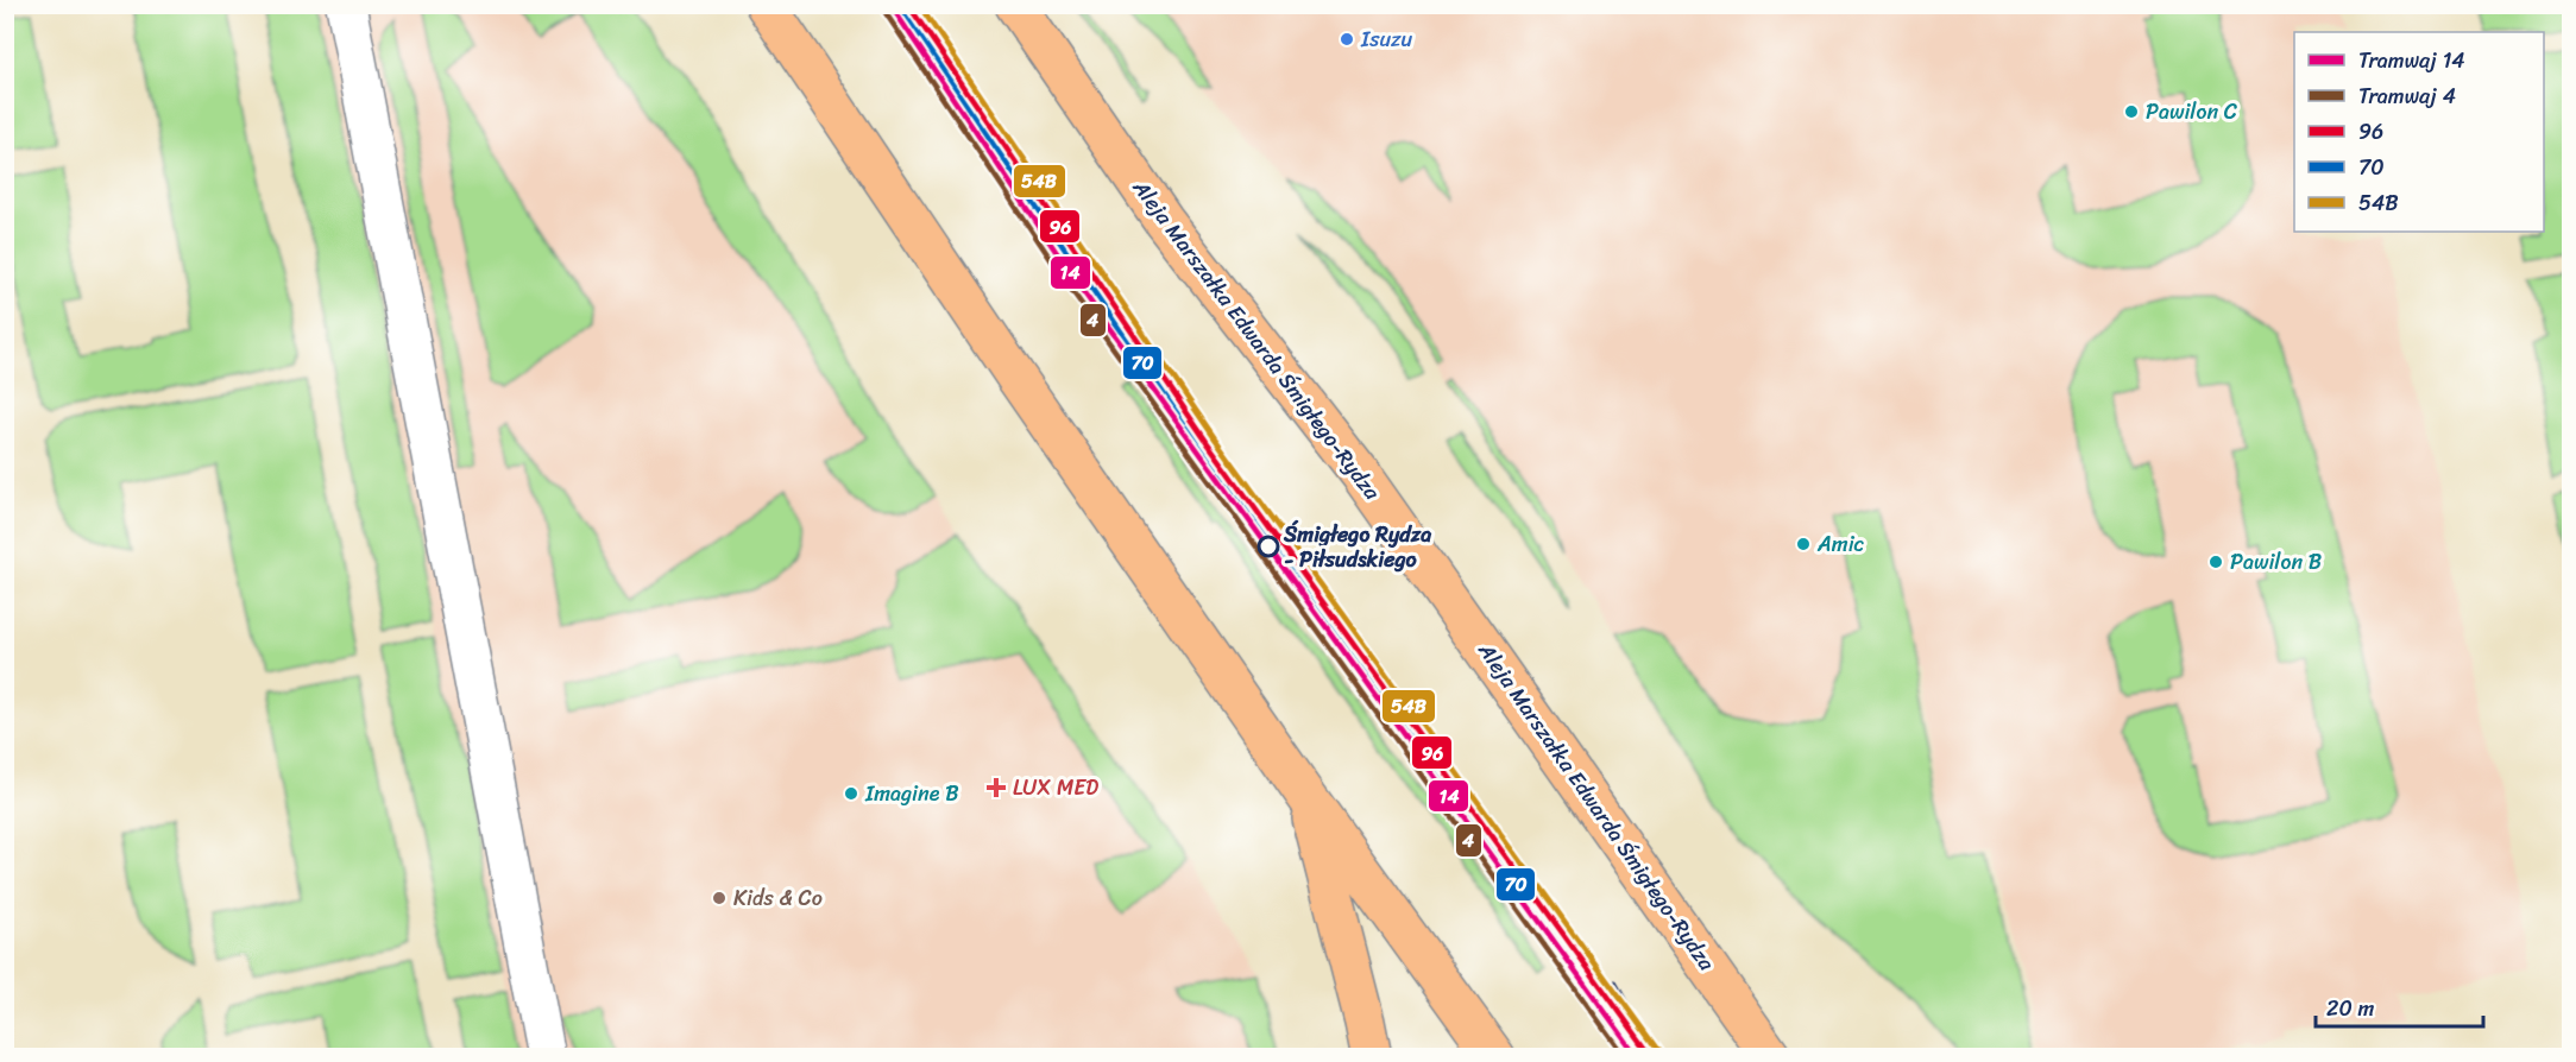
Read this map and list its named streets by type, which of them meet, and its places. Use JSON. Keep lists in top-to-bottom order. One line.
{"streets":{"main road":["Aleja Marszałka Edwarda Śmigłego-Rydza"]},"places":{"other":["Isuzu","Pawilon C","Amic","Śmigłego Rydza - Piłsudskiego","Pawilon B","Imagine B","Kids & Co"],"health":["LUX MED"]},"lines":["tram line 14","transit line 96","transit line 54B","tram line 4","transit line 70"],"legend":["Tramwaj 14","Tramwaj 4","96","70","54B"],"scale_bar":"20 m"}
